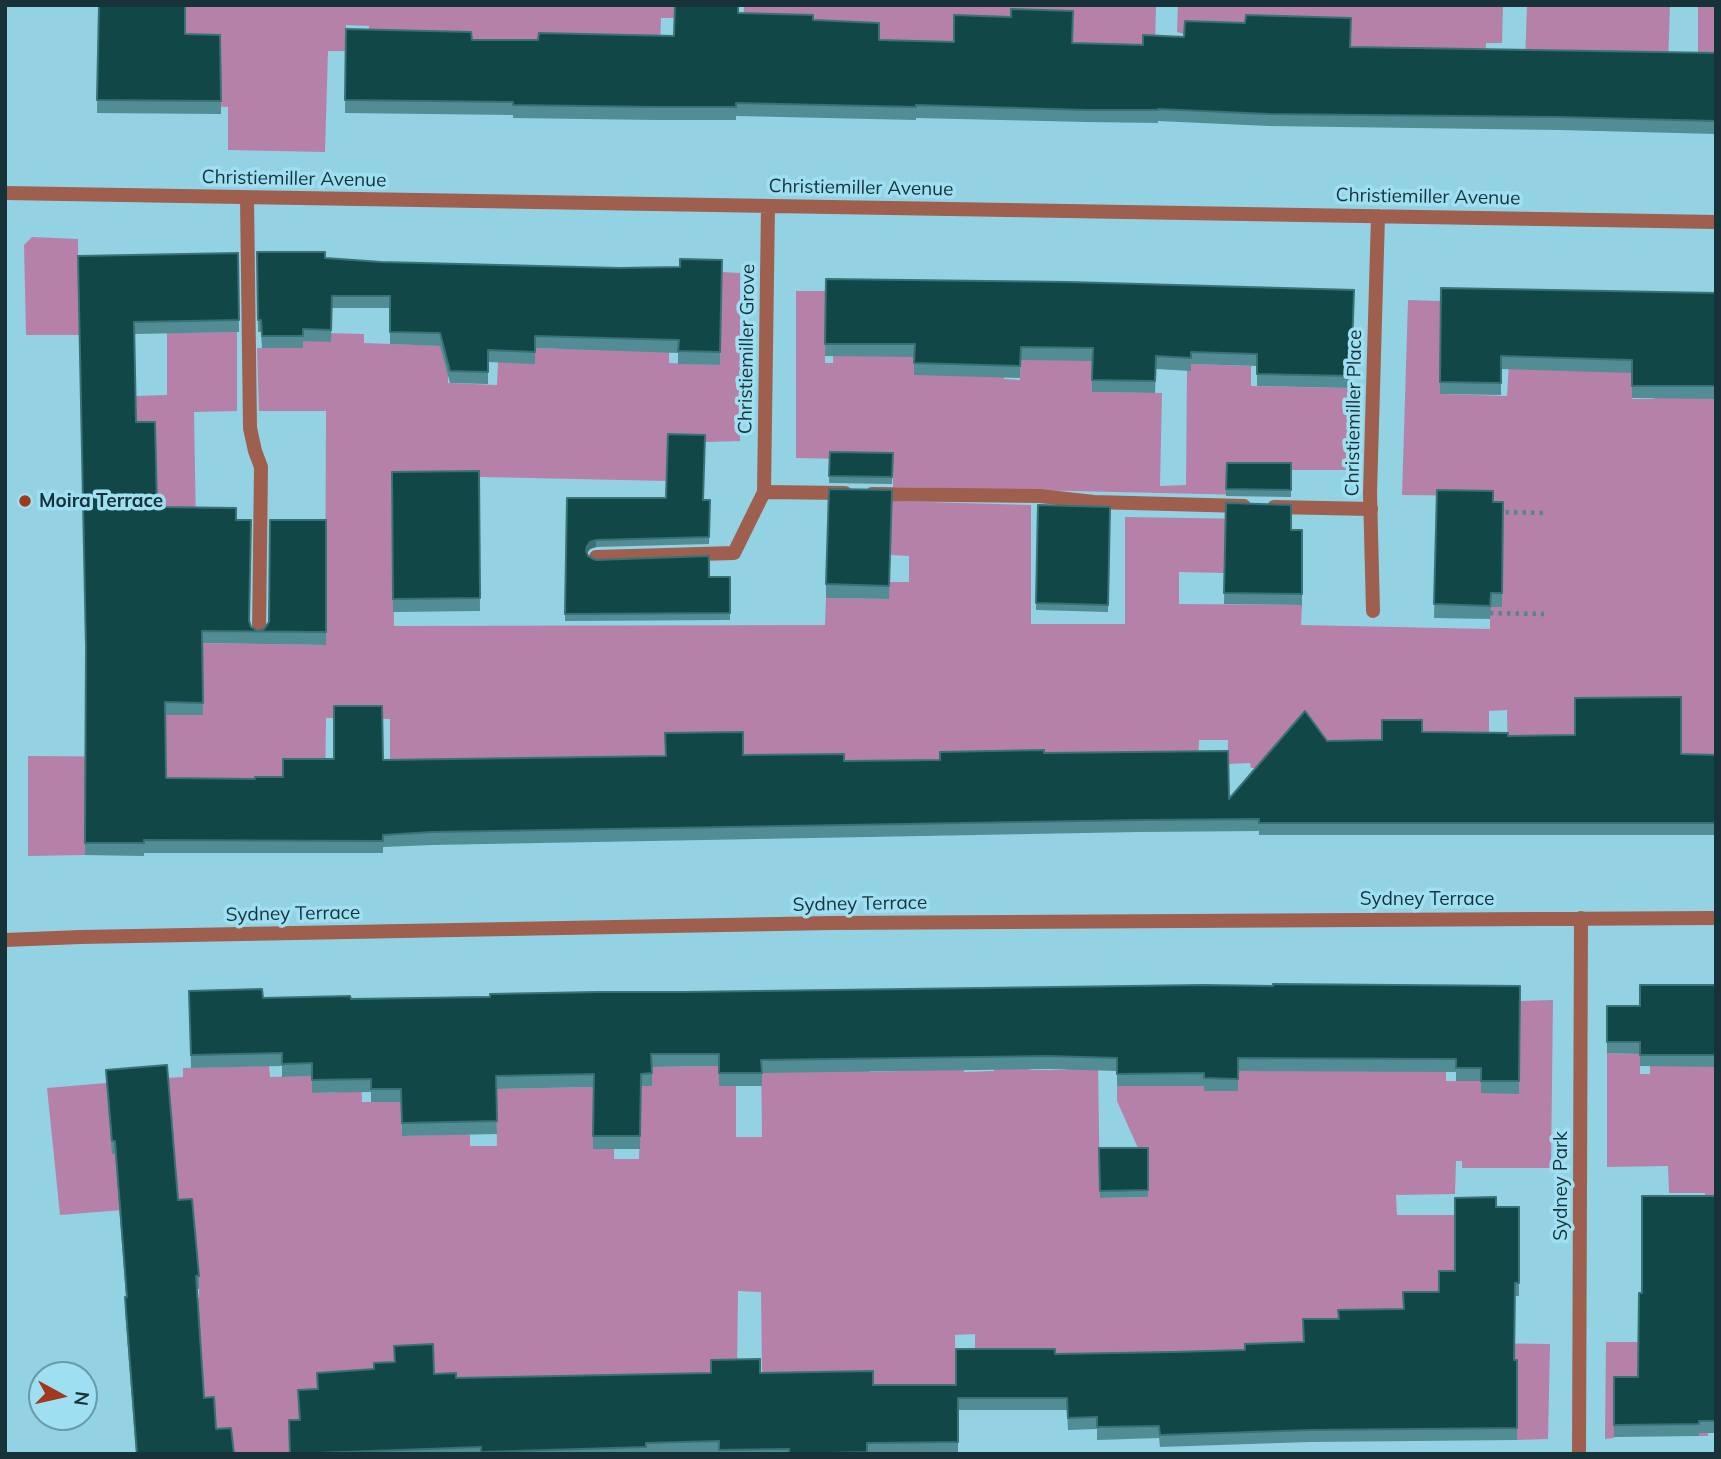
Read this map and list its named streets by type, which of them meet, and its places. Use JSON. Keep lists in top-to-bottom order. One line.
{"streets":{"street":["Christiemiller Avenue","Christiemiller Grove","Christiemiller Place","Sydney Terrace","Sydney Park"]},"crossings":[["Christiemiller Avenue","Christiemiller Grove"],["Christiemiller Avenue","Christiemiller Place"],["Sydney Terrace","Sydney Park"]],"places":["Moira Terrace"],"north":"right"}
